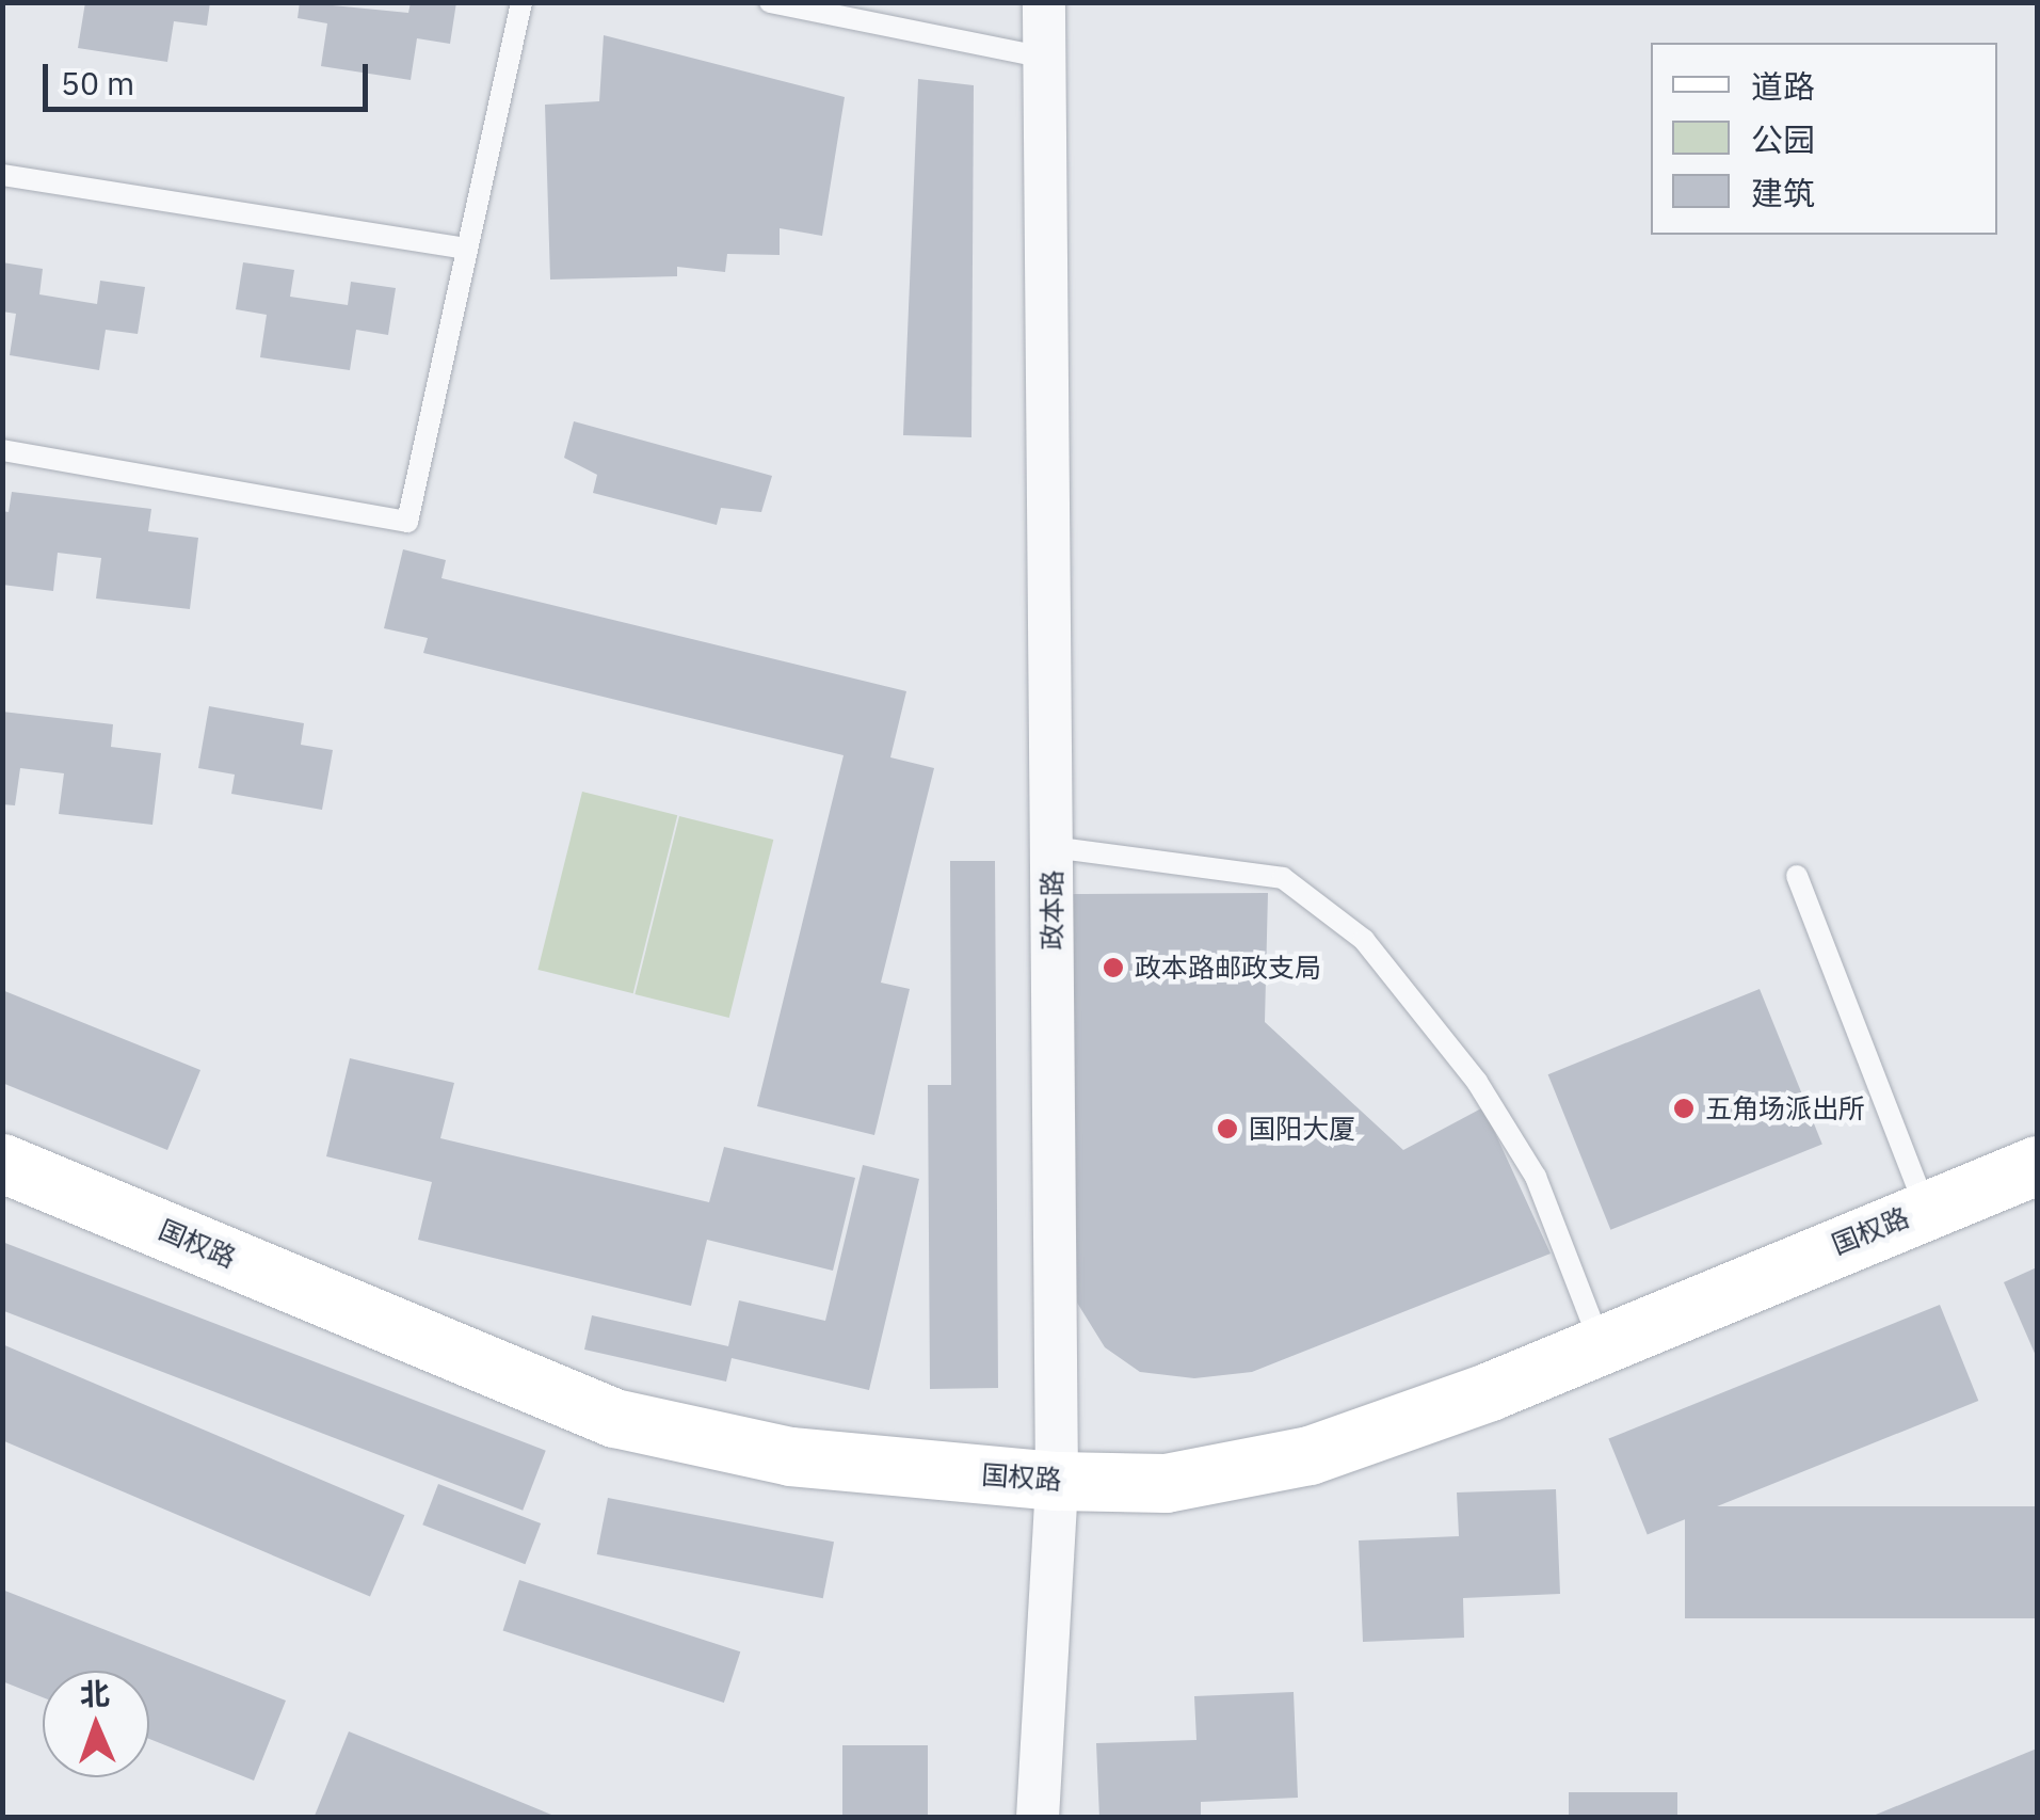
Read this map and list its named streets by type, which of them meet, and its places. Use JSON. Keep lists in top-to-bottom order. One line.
{"streets":{"street":["政本路","国权路"]},"crossings":[["政本路","国权路"]],"places":["政本路邮政支局","五角场派出所","国阳大厦"],"legend":["道路","公园","建筑"],"scale_bar":"50 m","north":"top"}
